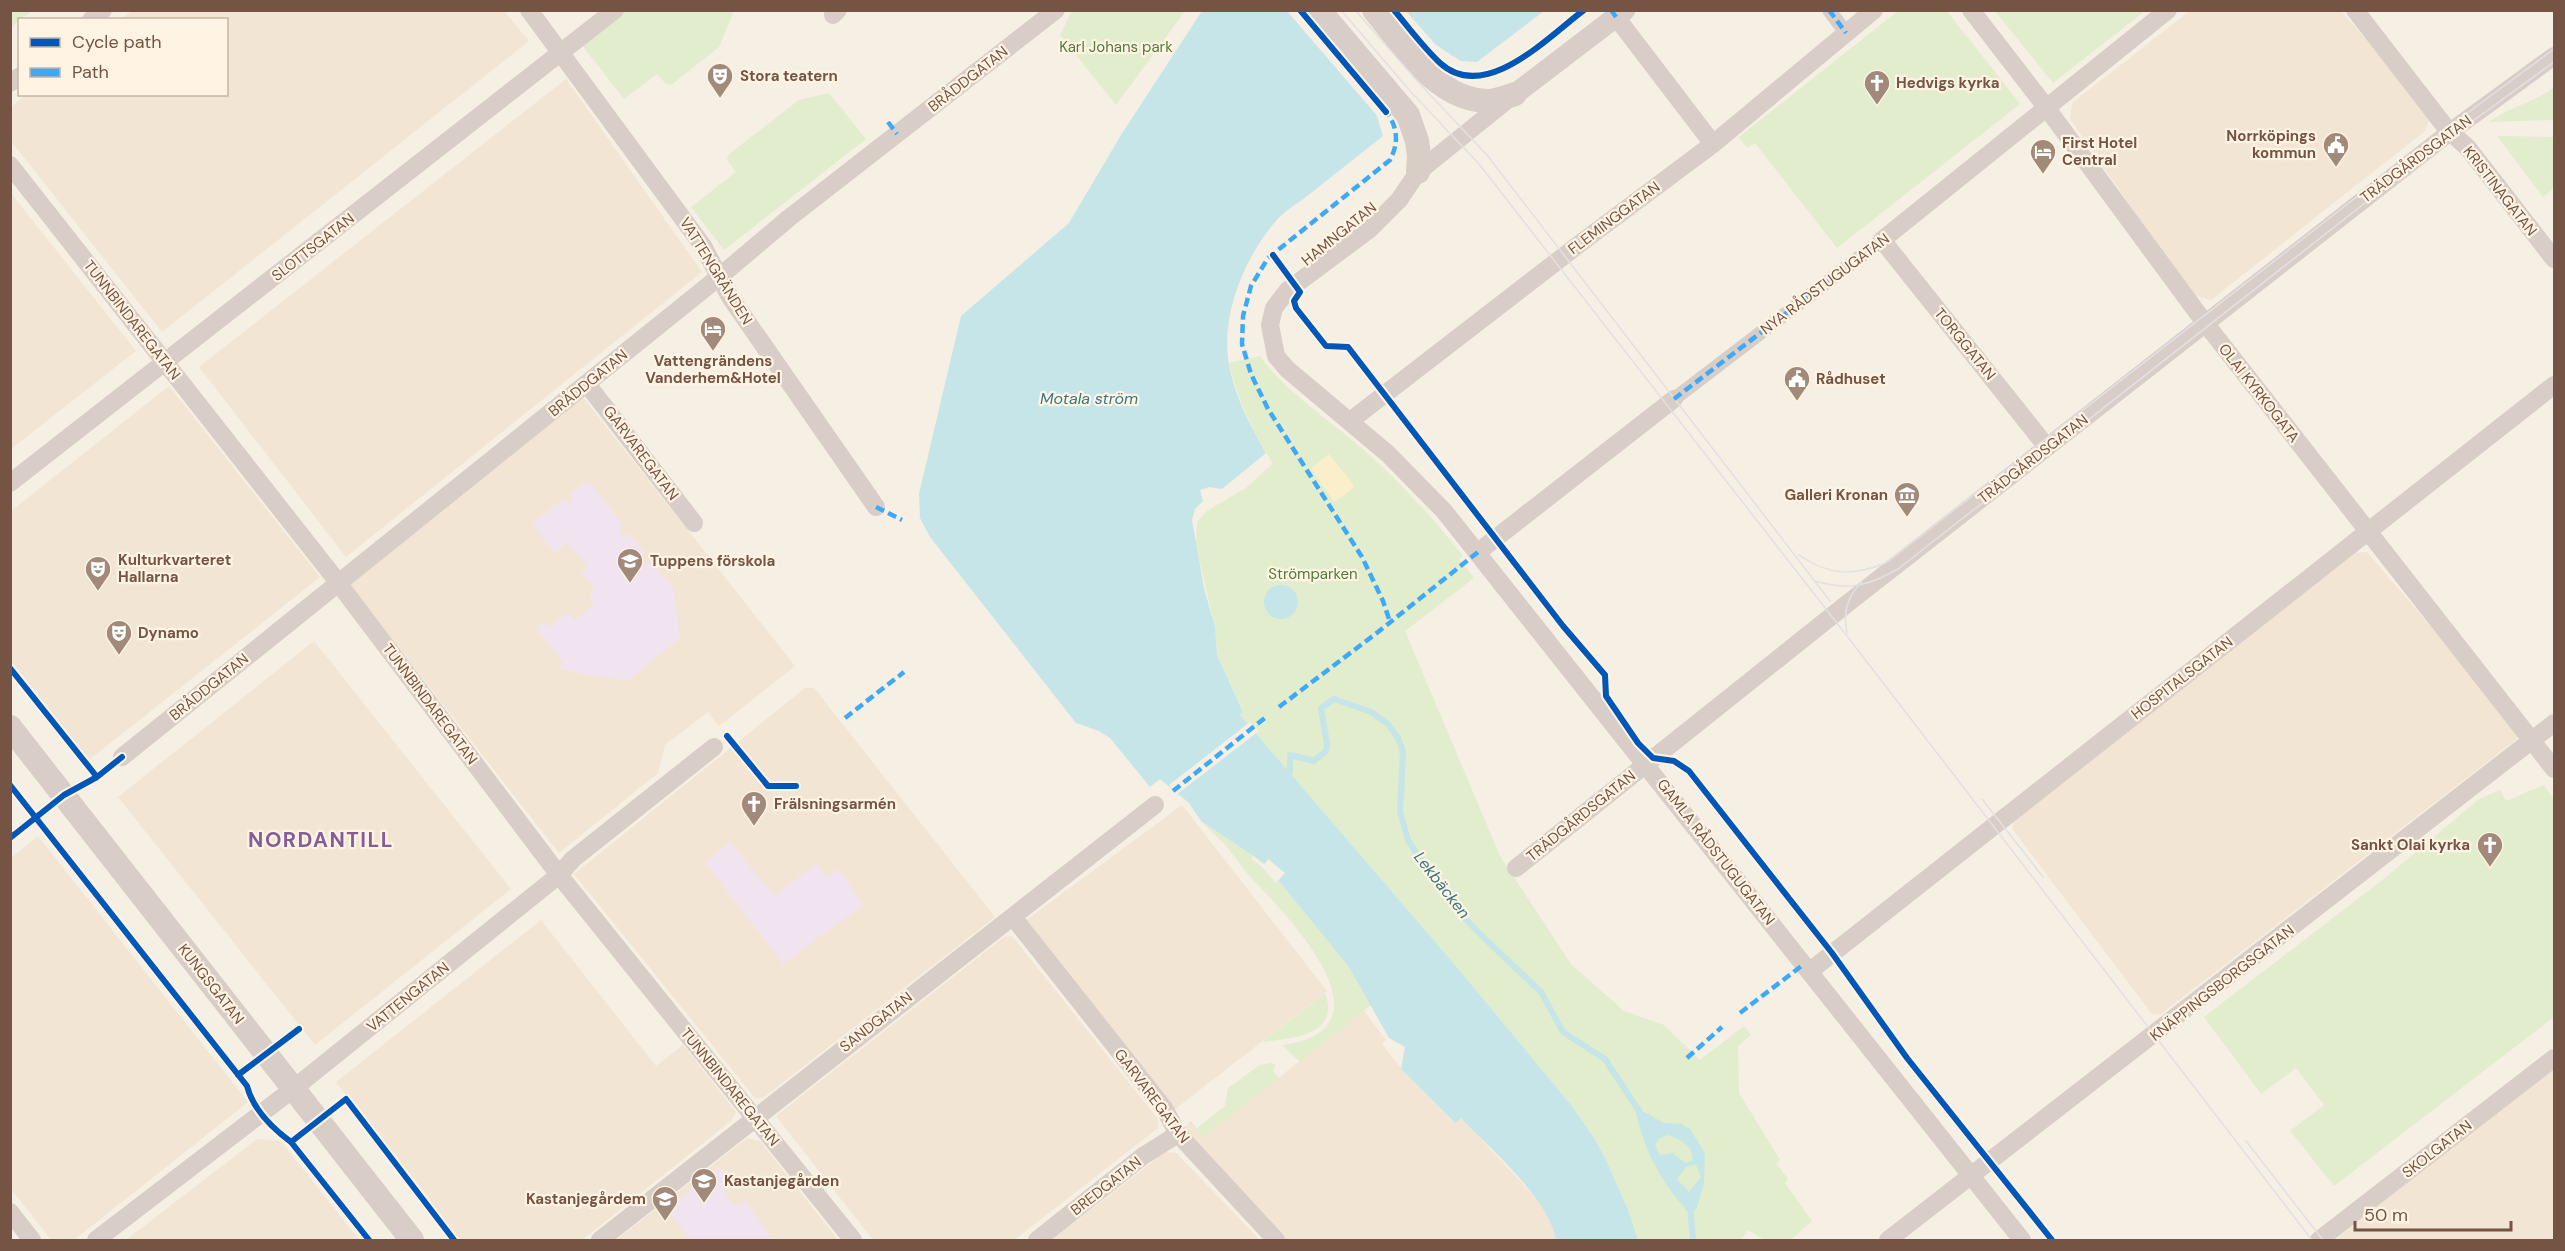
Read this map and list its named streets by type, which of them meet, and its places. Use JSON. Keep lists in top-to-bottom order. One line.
{"streets":{"main road":["KUNGSGATAN"],"street":["BRÅDDGATAN","TRÄDGÅRDSGATAN","KRISTINAGATAN","FLEMINGGATAN","HAMNGATAN","SLOTTSGATAN","VATTENGRÄNDEN","NYA RÅDSTUGUGATAN","TUNNBINDAREGATAN","TORGGATAN","OLAI KYRKOGATA","GARVAREGATAN","HOSPITALSGATAN","GAMLA RÅDSTUGUGATAN","KNÄPPINGSBORGSGATAN","VATTENGATAN","SANDGATAN","SKOLGATAN","BREDGATAN"]},"crossings":[["BRÅDDGATAN","VATTENGRÄNDEN"],["BRÅDDGATAN","TUNNBINDAREGATAN"],["BRÅDDGATAN","GARVAREGATAN"],["TRÄDGÅRDSGATAN","KRISTINAGATAN"],["TRÄDGÅRDSGATAN","TORGGATAN"],["TRÄDGÅRDSGATAN","OLAI KYRKOGATA"],["TRÄDGÅRDSGATAN","GAMLA RÅDSTUGUGATAN"],["FLEMINGGATAN","HAMNGATAN"],["FLEMINGGATAN","GAMLA RÅDSTUGUGATAN"],["HAMNGATAN","GAMLA RÅDSTUGUGATAN"],["SLOTTSGATAN","VATTENGRÄNDEN"],["SLOTTSGATAN","TUNNBINDAREGATAN"],["NYA RÅDSTUGUGATAN","TORGGATAN"],["NYA RÅDSTUGUGATAN","OLAI KYRKOGATA"],["NYA RÅDSTUGUGATAN","GAMLA RÅDSTUGUGATAN"],["TUNNBINDAREGATAN","VATTENGATAN"],["TUNNBINDAREGATAN","SANDGATAN"],["OLAI KYRKOGATA","HOSPITALSGATAN"],["OLAI KYRKOGATA","KNÄPPINGSBORGSGATAN"],["GARVAREGATAN","SANDGATAN"],["GARVAREGATAN","BREDGATAN"],["HOSPITALSGATAN","GAMLA RÅDSTUGUGATAN"],["GAMLA RÅDSTUGUGATAN","KNÄPPINGSBORGSGATAN"],["KUNGSGATAN","VATTENGATAN"]],"districts":["NORDANTILL"],"water":["Motala ström","Lekbäcken"],"parks":["Karl Johans park","Strömparken"],"places":{"theatre":["Stora teatern","Kulturkvarteret Hallarna","Dynamo"],"church":["Hedvigs kyrka","Frälsningsarmén","Sankt Olai kyrka"],"public building":["Norrköpings kommun","Rådhuset"],"hotel":["First Hotel Central","Vattengrändens Vanderhem&Hotel"],"museum":["Galleri Kronan"],"school or university":["Tuppens förskola","Kastanjegården","Kastanjegårdem"]},"legend":["Cycle path","Path"],"scale_bar":"50 m"}
